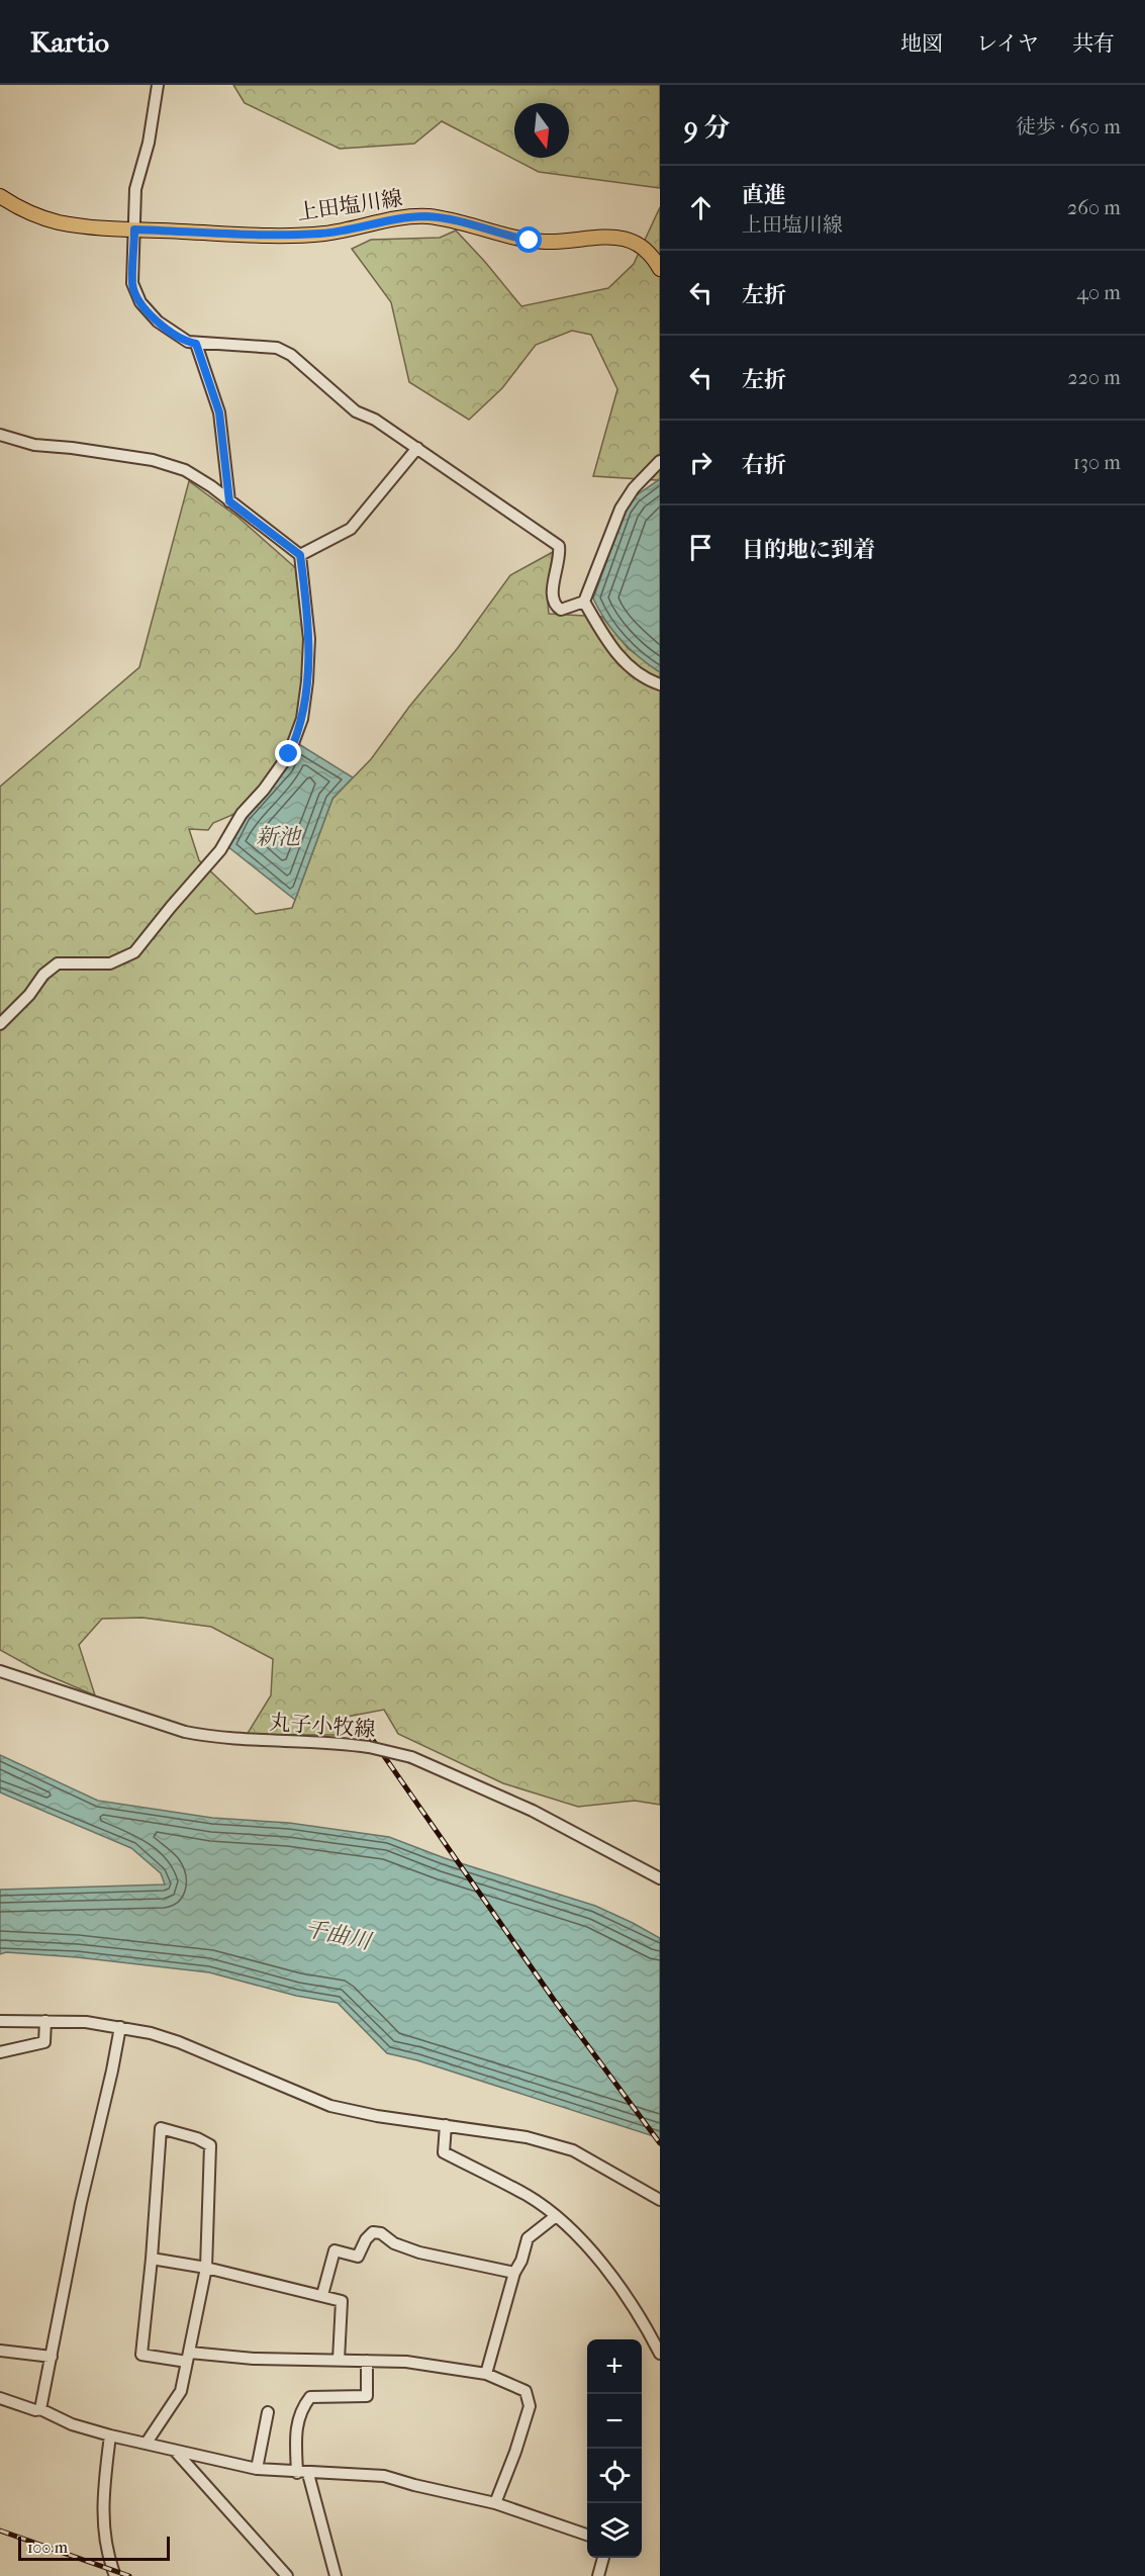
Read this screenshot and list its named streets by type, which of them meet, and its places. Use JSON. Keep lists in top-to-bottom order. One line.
{"streets":{"main road":["上田塩川線"],"street":["丸子小牧線"]},"water":["新池","千曲川"],"scale_bar":"100 m","north":"bottom","page":{"header":"Kartio","nav":["地図","レイヤ","共有"],"heading":["9 分","徒歩 · 650 m"],"list":[["直進","上田塩川線","260 m"],["左折","40 m"],["左折","220 m"],["右折","130 m"],"目的地に到着"],"map_buttons":["+","−"],"scale":"100 m"}}
